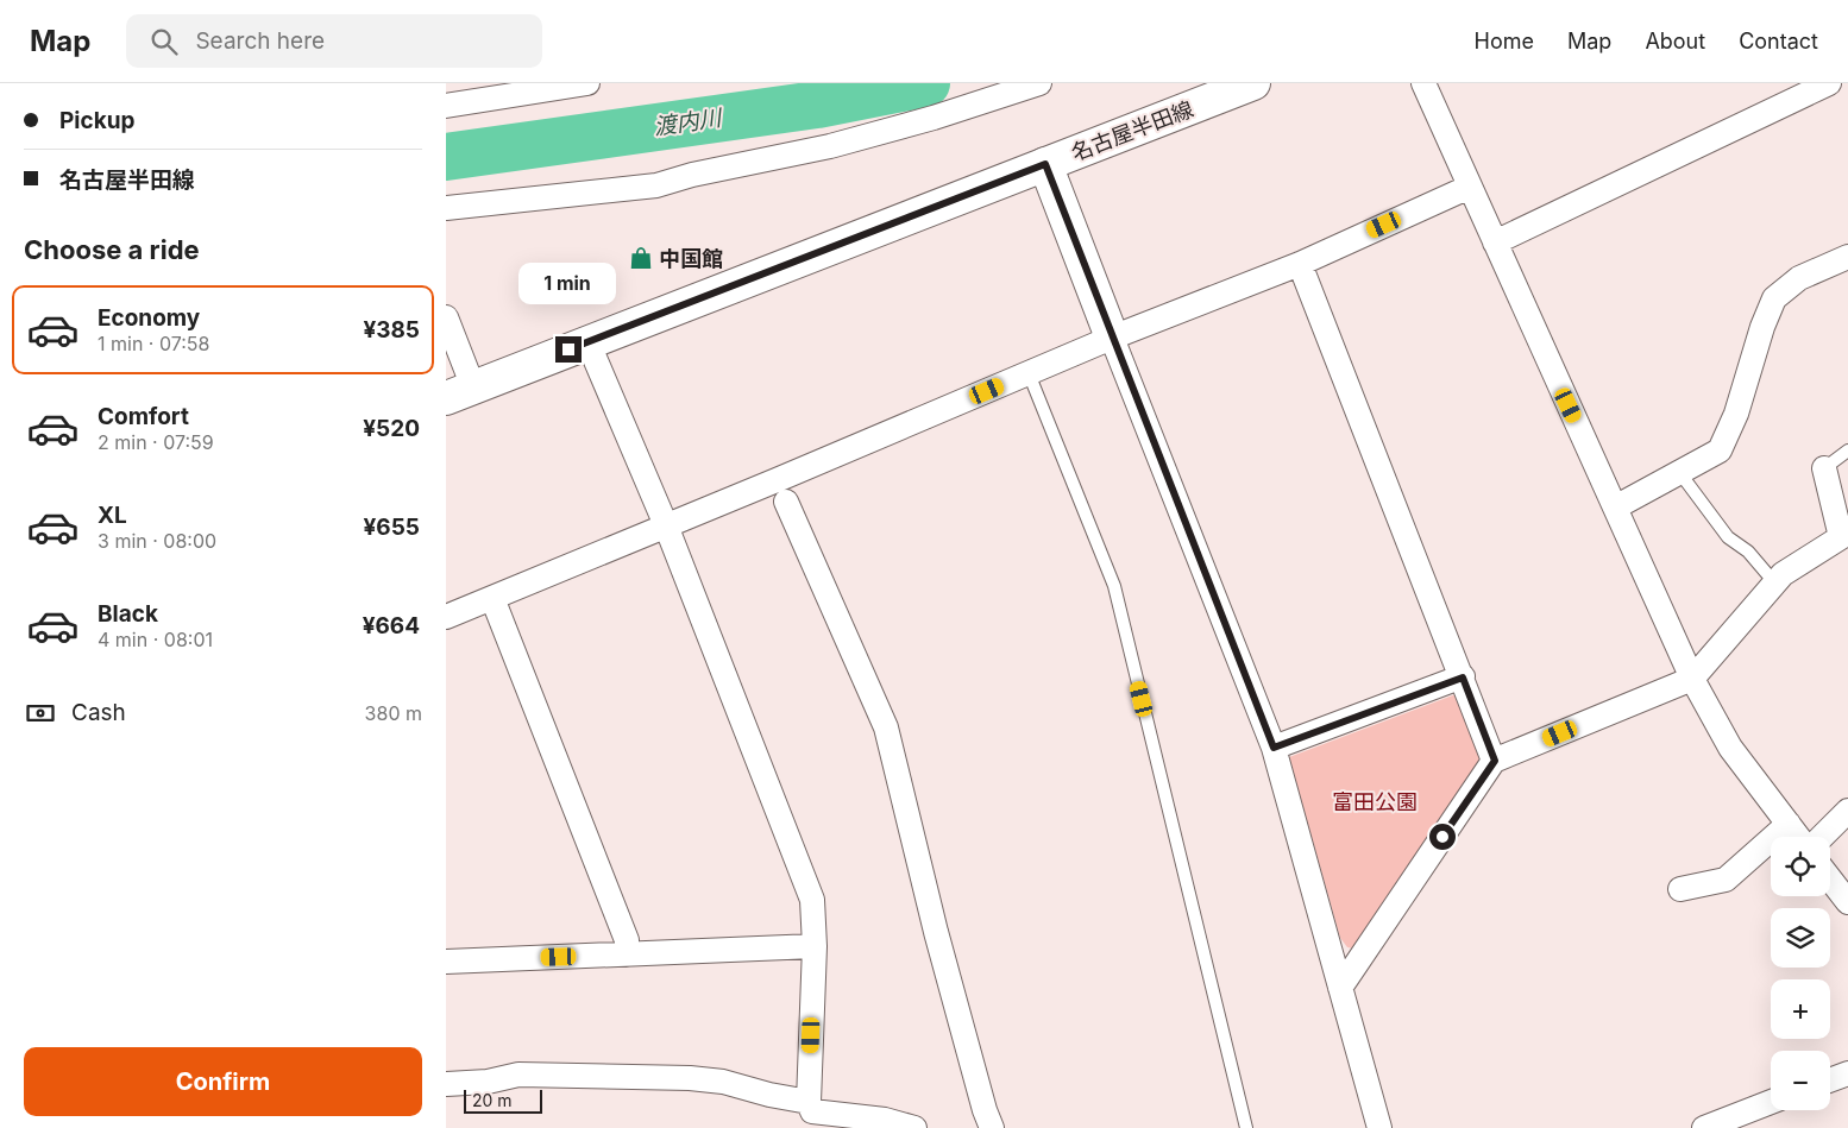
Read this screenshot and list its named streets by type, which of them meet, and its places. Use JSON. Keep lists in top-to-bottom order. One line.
{"streets":{"main road":["名古屋半田線"]},"water":["渡内川"],"parks":["富田公園"],"places":{"shop":["中国館"]},"scale_bar":"20 m","page":{"header":"Map","search":"Search here","nav":["Home","Map","About","Contact"],"banner":["Pickup","名古屋半田線"],"heading":"Choose a ride","bubble":"1 min","list":[{"name":"Economy","note":"1 min · 07:58","value":"¥385"},{"name":"Comfort","note":"2 min · 07:59","value":"¥520"},{"name":"XL","note":"3 min · 08:00","value":"¥655"},{"name":"Black","note":"4 min · 08:01","value":"¥664"}],"pay":["Cash","380 m"],"map_buttons":["+","−"],"buttons":"Confirm","scale":"20 m"}}
